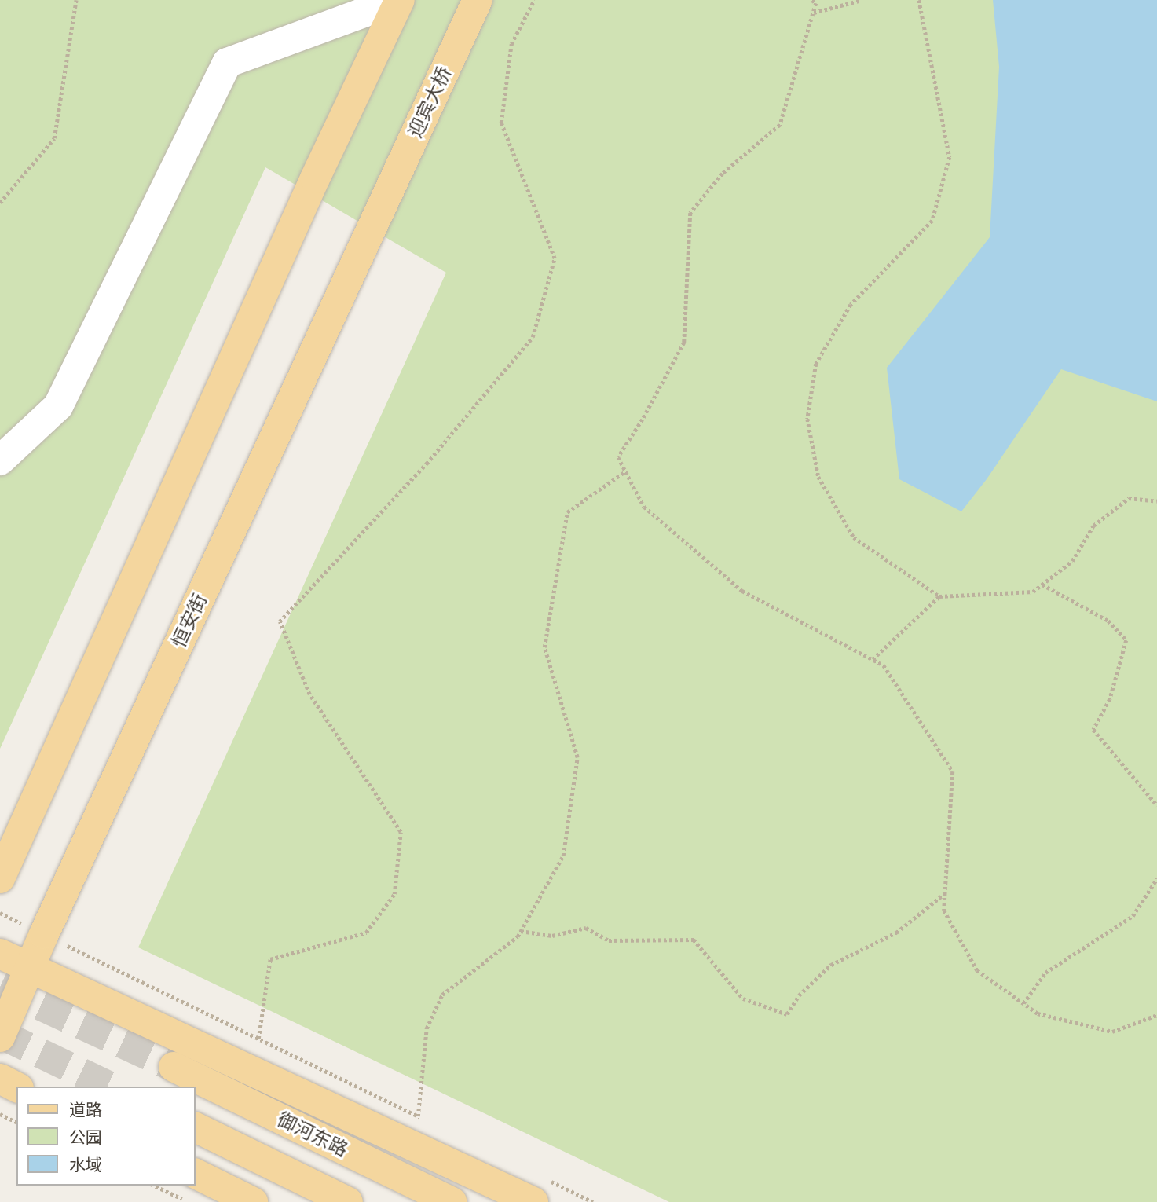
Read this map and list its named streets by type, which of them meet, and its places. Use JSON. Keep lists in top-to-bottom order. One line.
{"streets":{"main road":["迎宾大桥","恒安街","御河东路"]},"crossings":[["迎宾大桥","恒安街"]],"legend":["道路","公园","水域"]}
